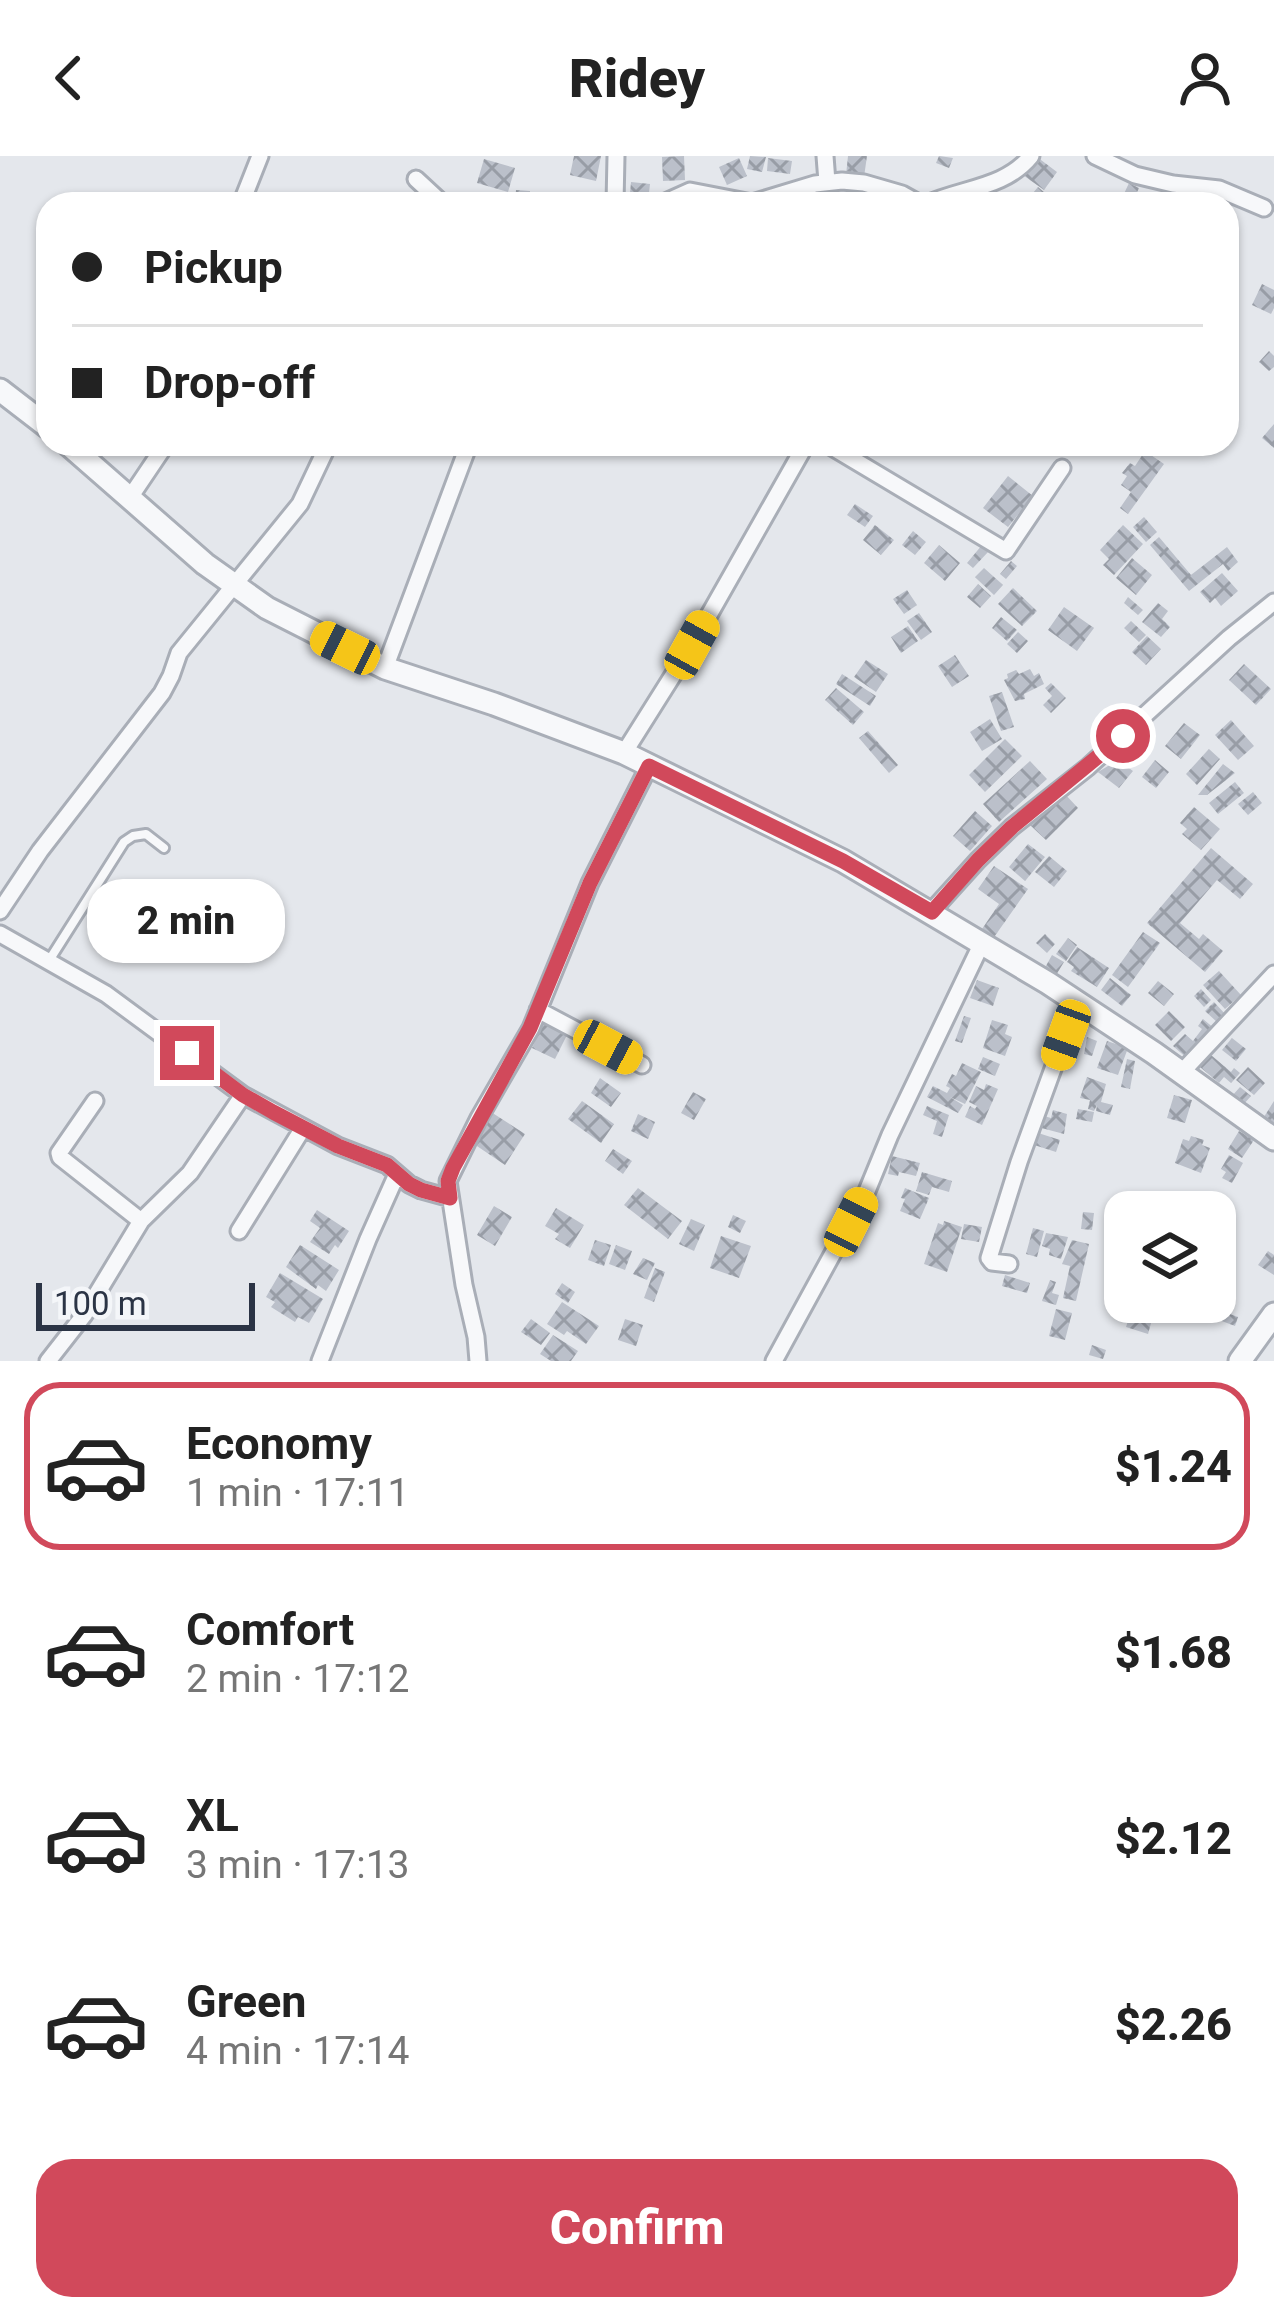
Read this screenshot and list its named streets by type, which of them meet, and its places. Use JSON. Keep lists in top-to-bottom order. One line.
{"scale_bar":"100 m","page":{"header":"Ridey","banner":["Pickup","Drop-off"],"bubble":"2 min","scale":"100 m","list":[{"name":"Economy","note":"1 min · 17:11","value":"$1.24"},{"name":"Comfort","note":"2 min · 17:12","value":"$1.68"},{"name":"XL","note":"3 min · 17:13","value":"$2.12"},{"name":"Green","note":"4 min · 17:14","value":"$2.26"}],"buttons":"Confirm"}}
